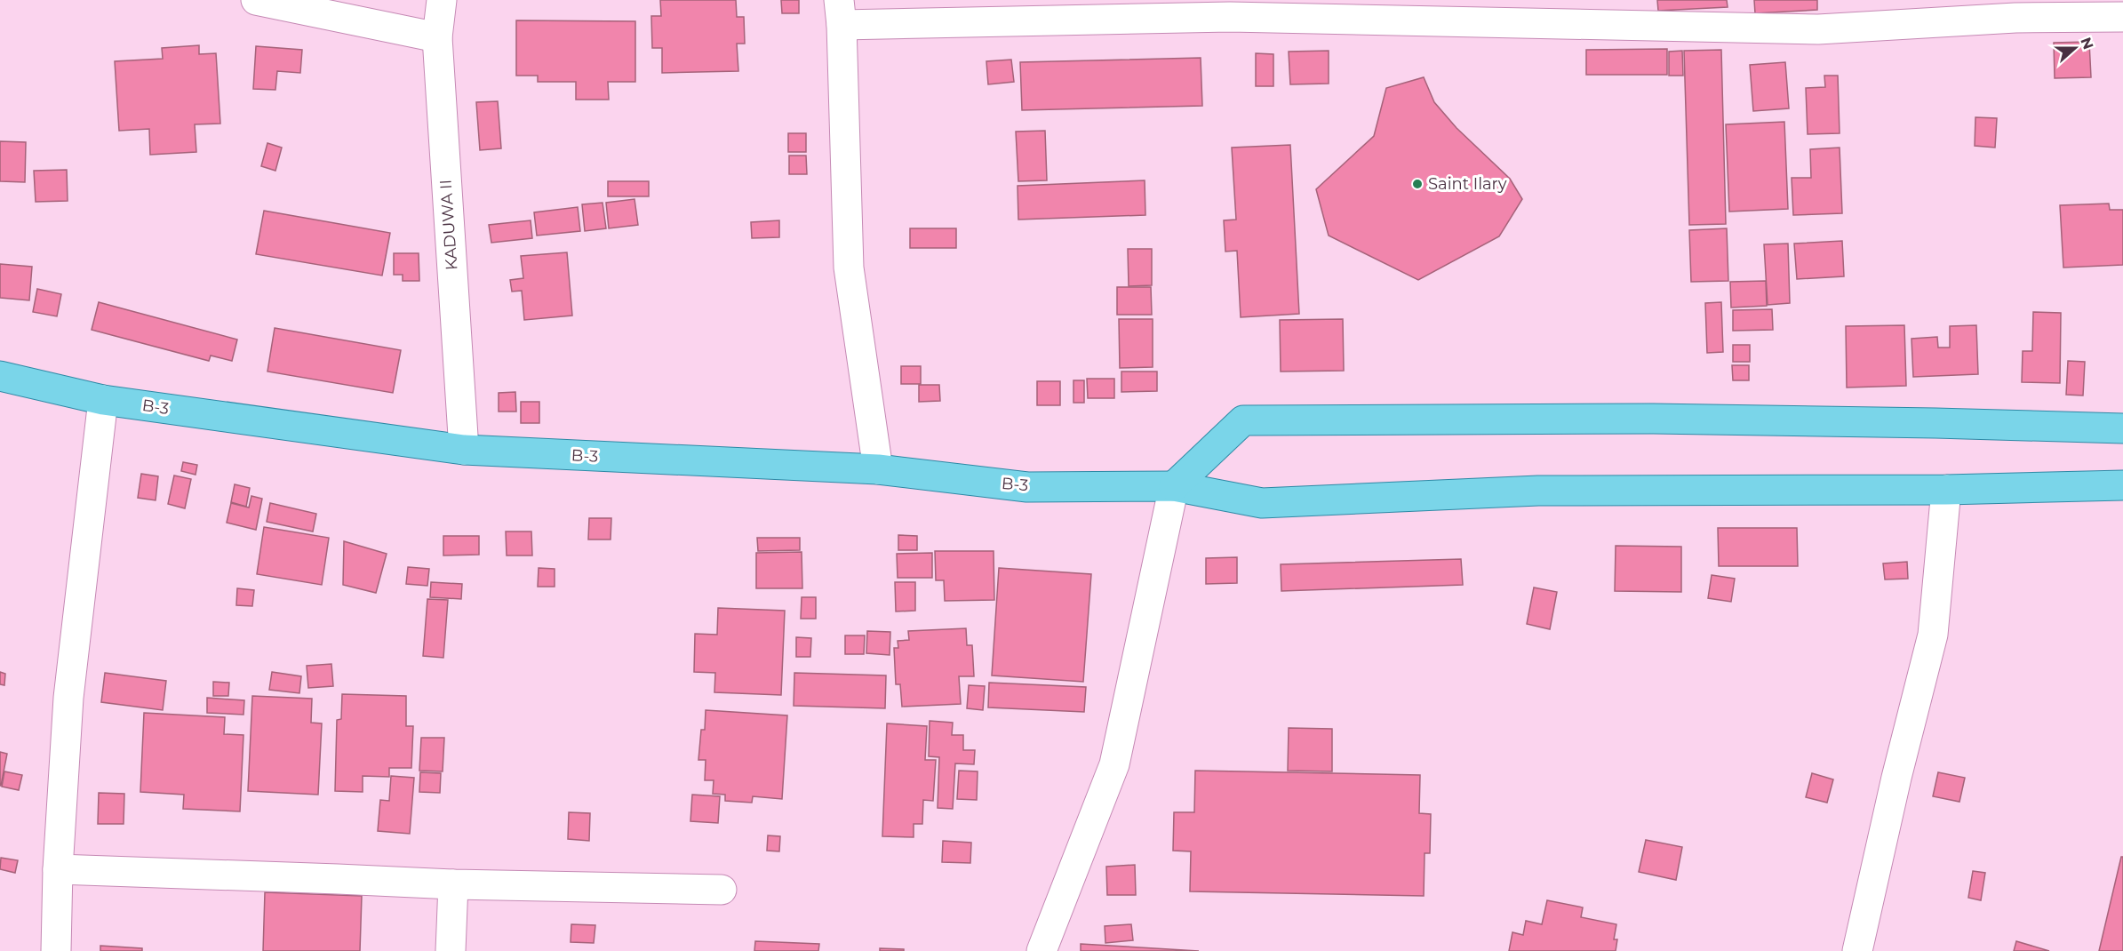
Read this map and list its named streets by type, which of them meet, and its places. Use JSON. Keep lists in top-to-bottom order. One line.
{"streets":{"main road":["B-3"],"street":["KADUWA II"]},"crossings":[["KADUWA II","B-3"]],"places":["Saint Ilary"],"north":"right"}
